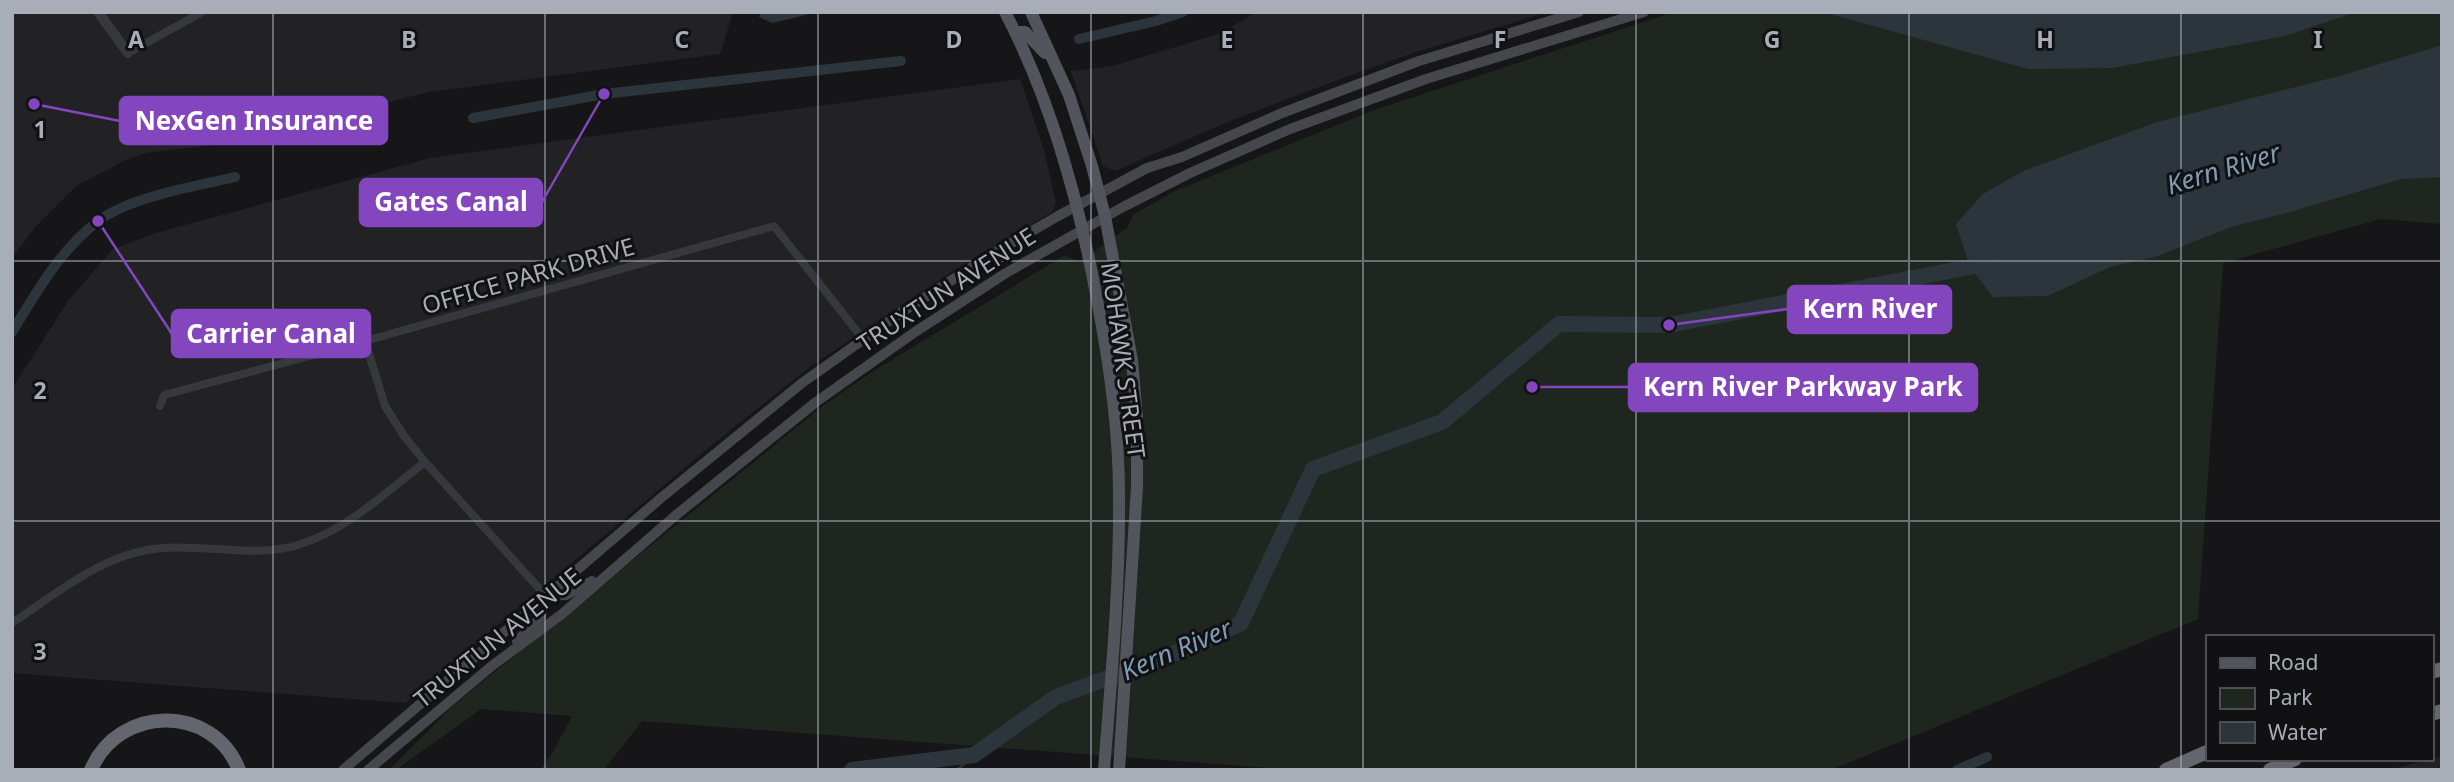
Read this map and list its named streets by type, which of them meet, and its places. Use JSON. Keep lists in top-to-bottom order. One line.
{"streets":{"main road":["TRUXTUN AVENUE","MOHAWK STREET"],"street":["OFFICE PARK DRIVE"]},"crossings":[["OFFICE PARK DRIVE","TRUXTUN AVENUE"],["TRUXTUN AVENUE","MOHAWK STREET"]],"water":["Kern River"],"places":["Gates Canal","NexGen Insurance","Carrier Canal","Kern River","Kern River Parkway Park"],"legend":["Road","Park","Water"],"grid":{"columns":["A","B","C","D","E","F","G","H","I"],"rows":["1","2","3"]}}
